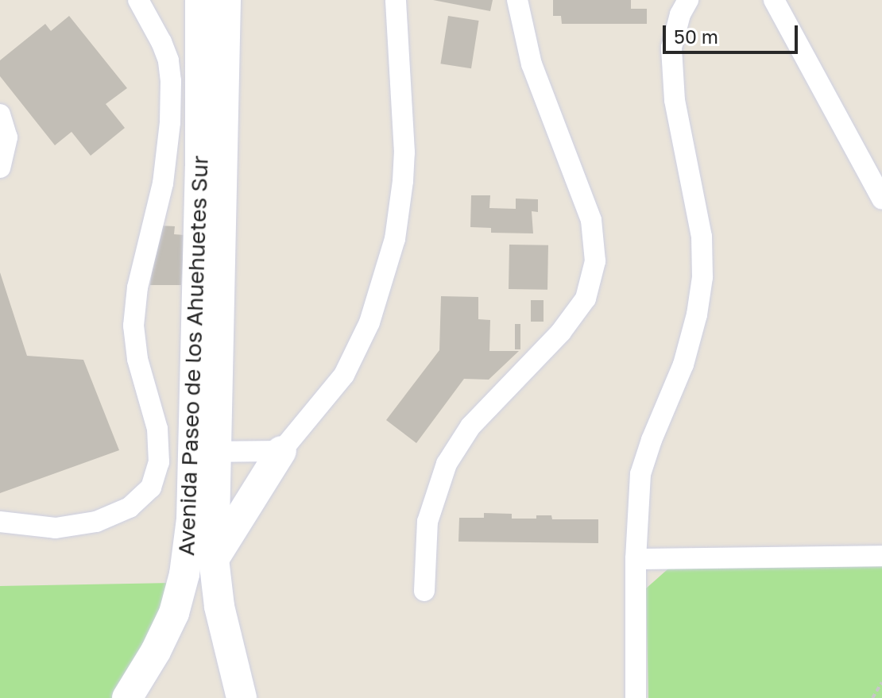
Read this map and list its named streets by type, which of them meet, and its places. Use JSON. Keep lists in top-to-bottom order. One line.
{"streets":{"street":["Avenida Paseo de los Ahuehuetes Sur"]},"scale_bar":"50 m"}
